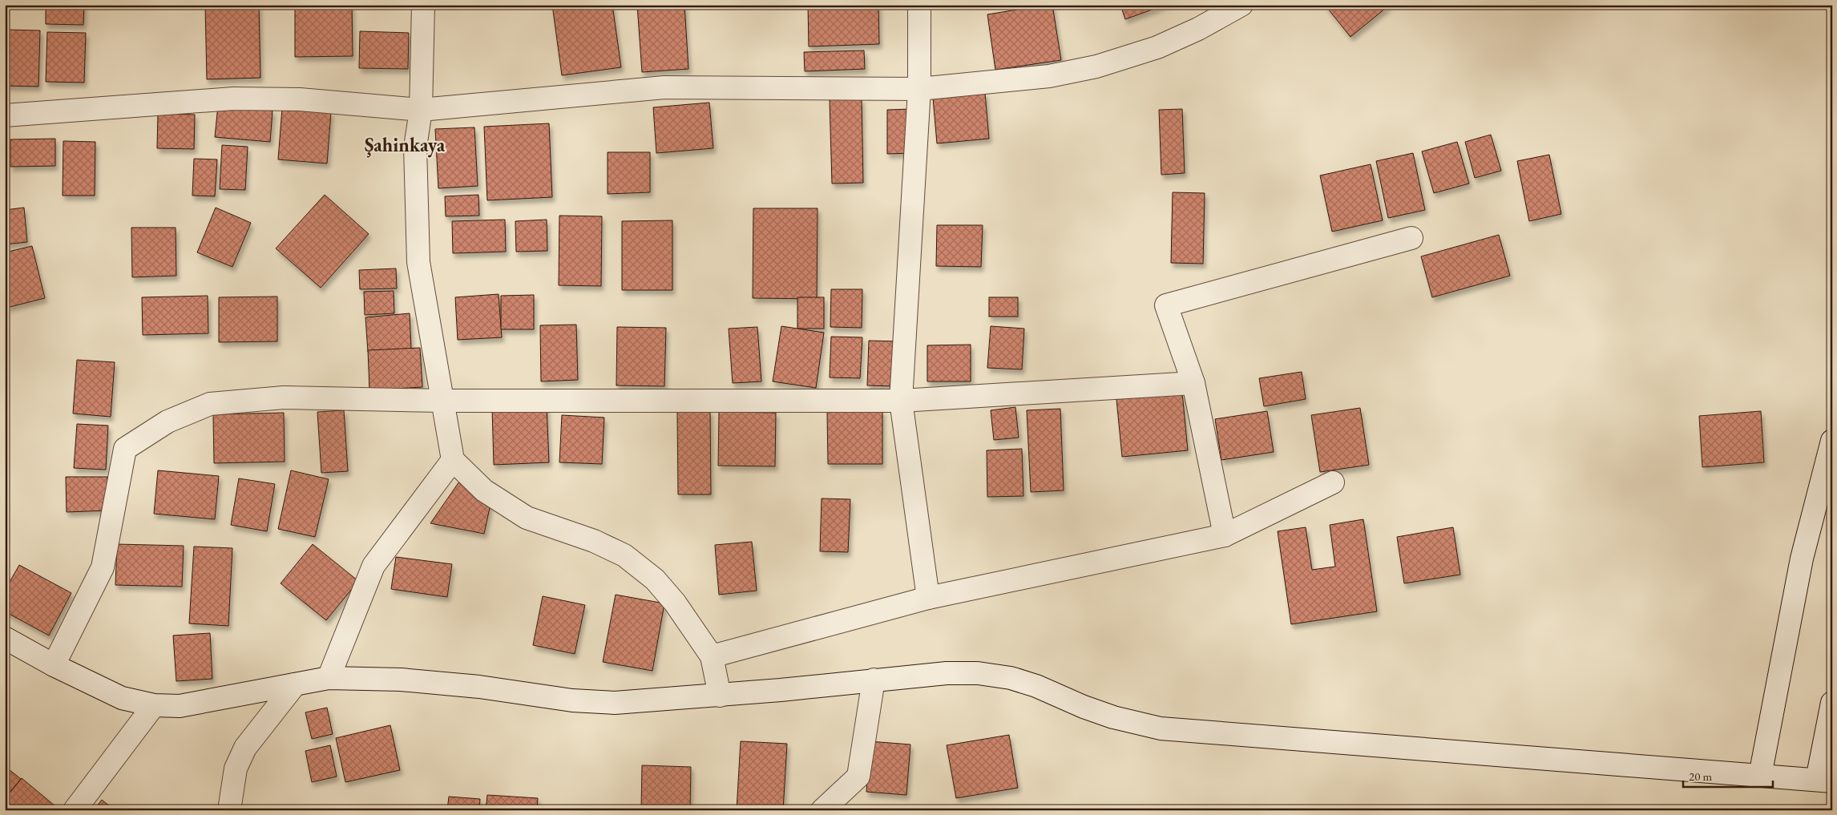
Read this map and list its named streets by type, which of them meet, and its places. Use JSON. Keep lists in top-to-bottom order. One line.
{"districts":["Şahinkaya"],"scale_bar":"20 m"}
